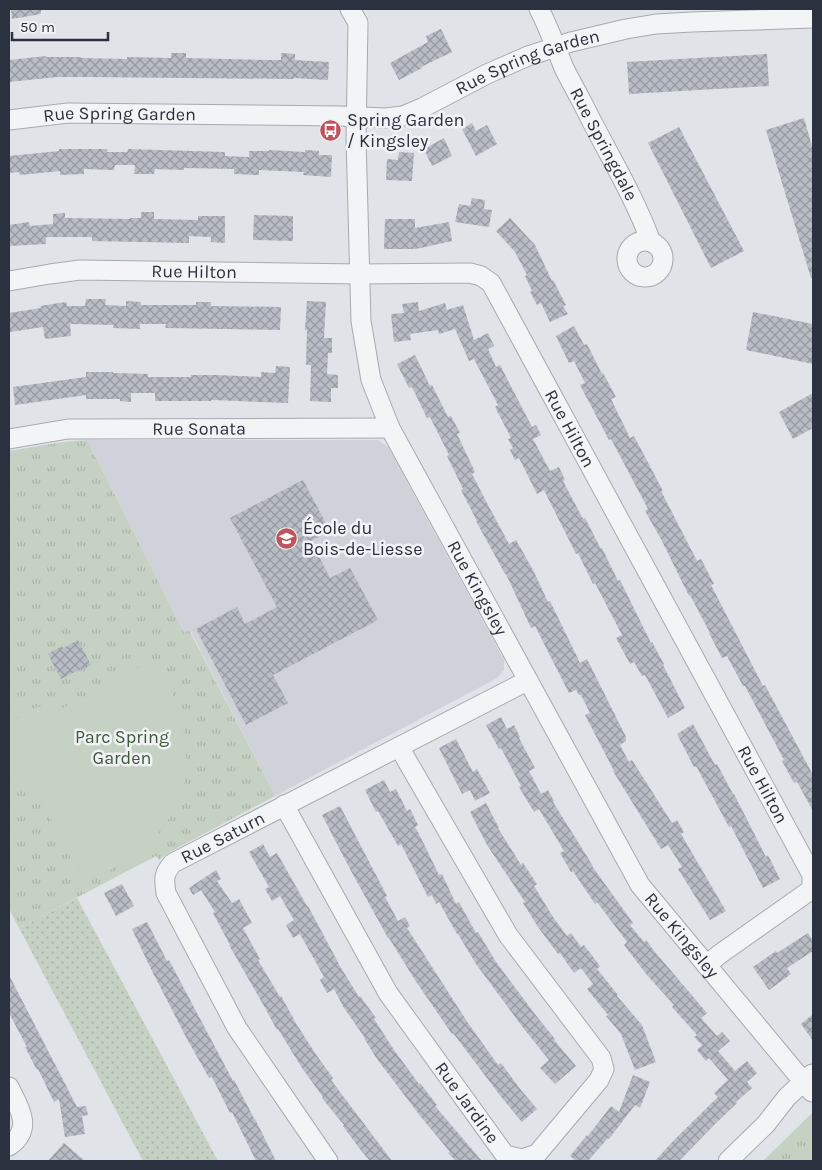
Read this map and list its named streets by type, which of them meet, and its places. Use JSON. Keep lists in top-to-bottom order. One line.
{"streets":{"street":["Rue Spring Garden","Rue Springdale","Rue Hilton","Rue Sonata","Rue Kingsley","Rue Saturn","Rue Jardine"]},"crossings":[["Rue Spring Garden","Rue Springdale"],["Rue Spring Garden","Rue Kingsley"],["Rue Hilton","Rue Kingsley"],["Rue Sonata","Rue Kingsley"],["Rue Kingsley","Rue Saturn"],["Rue Saturn","Rue Jardine"]],"parks":["Parc Spring Garden"],"places":{"bus stop":["Spring Garden / Kingsley"],"school or university":["École du Bois-de-Liesse"]},"scale_bar":"50 m"}
